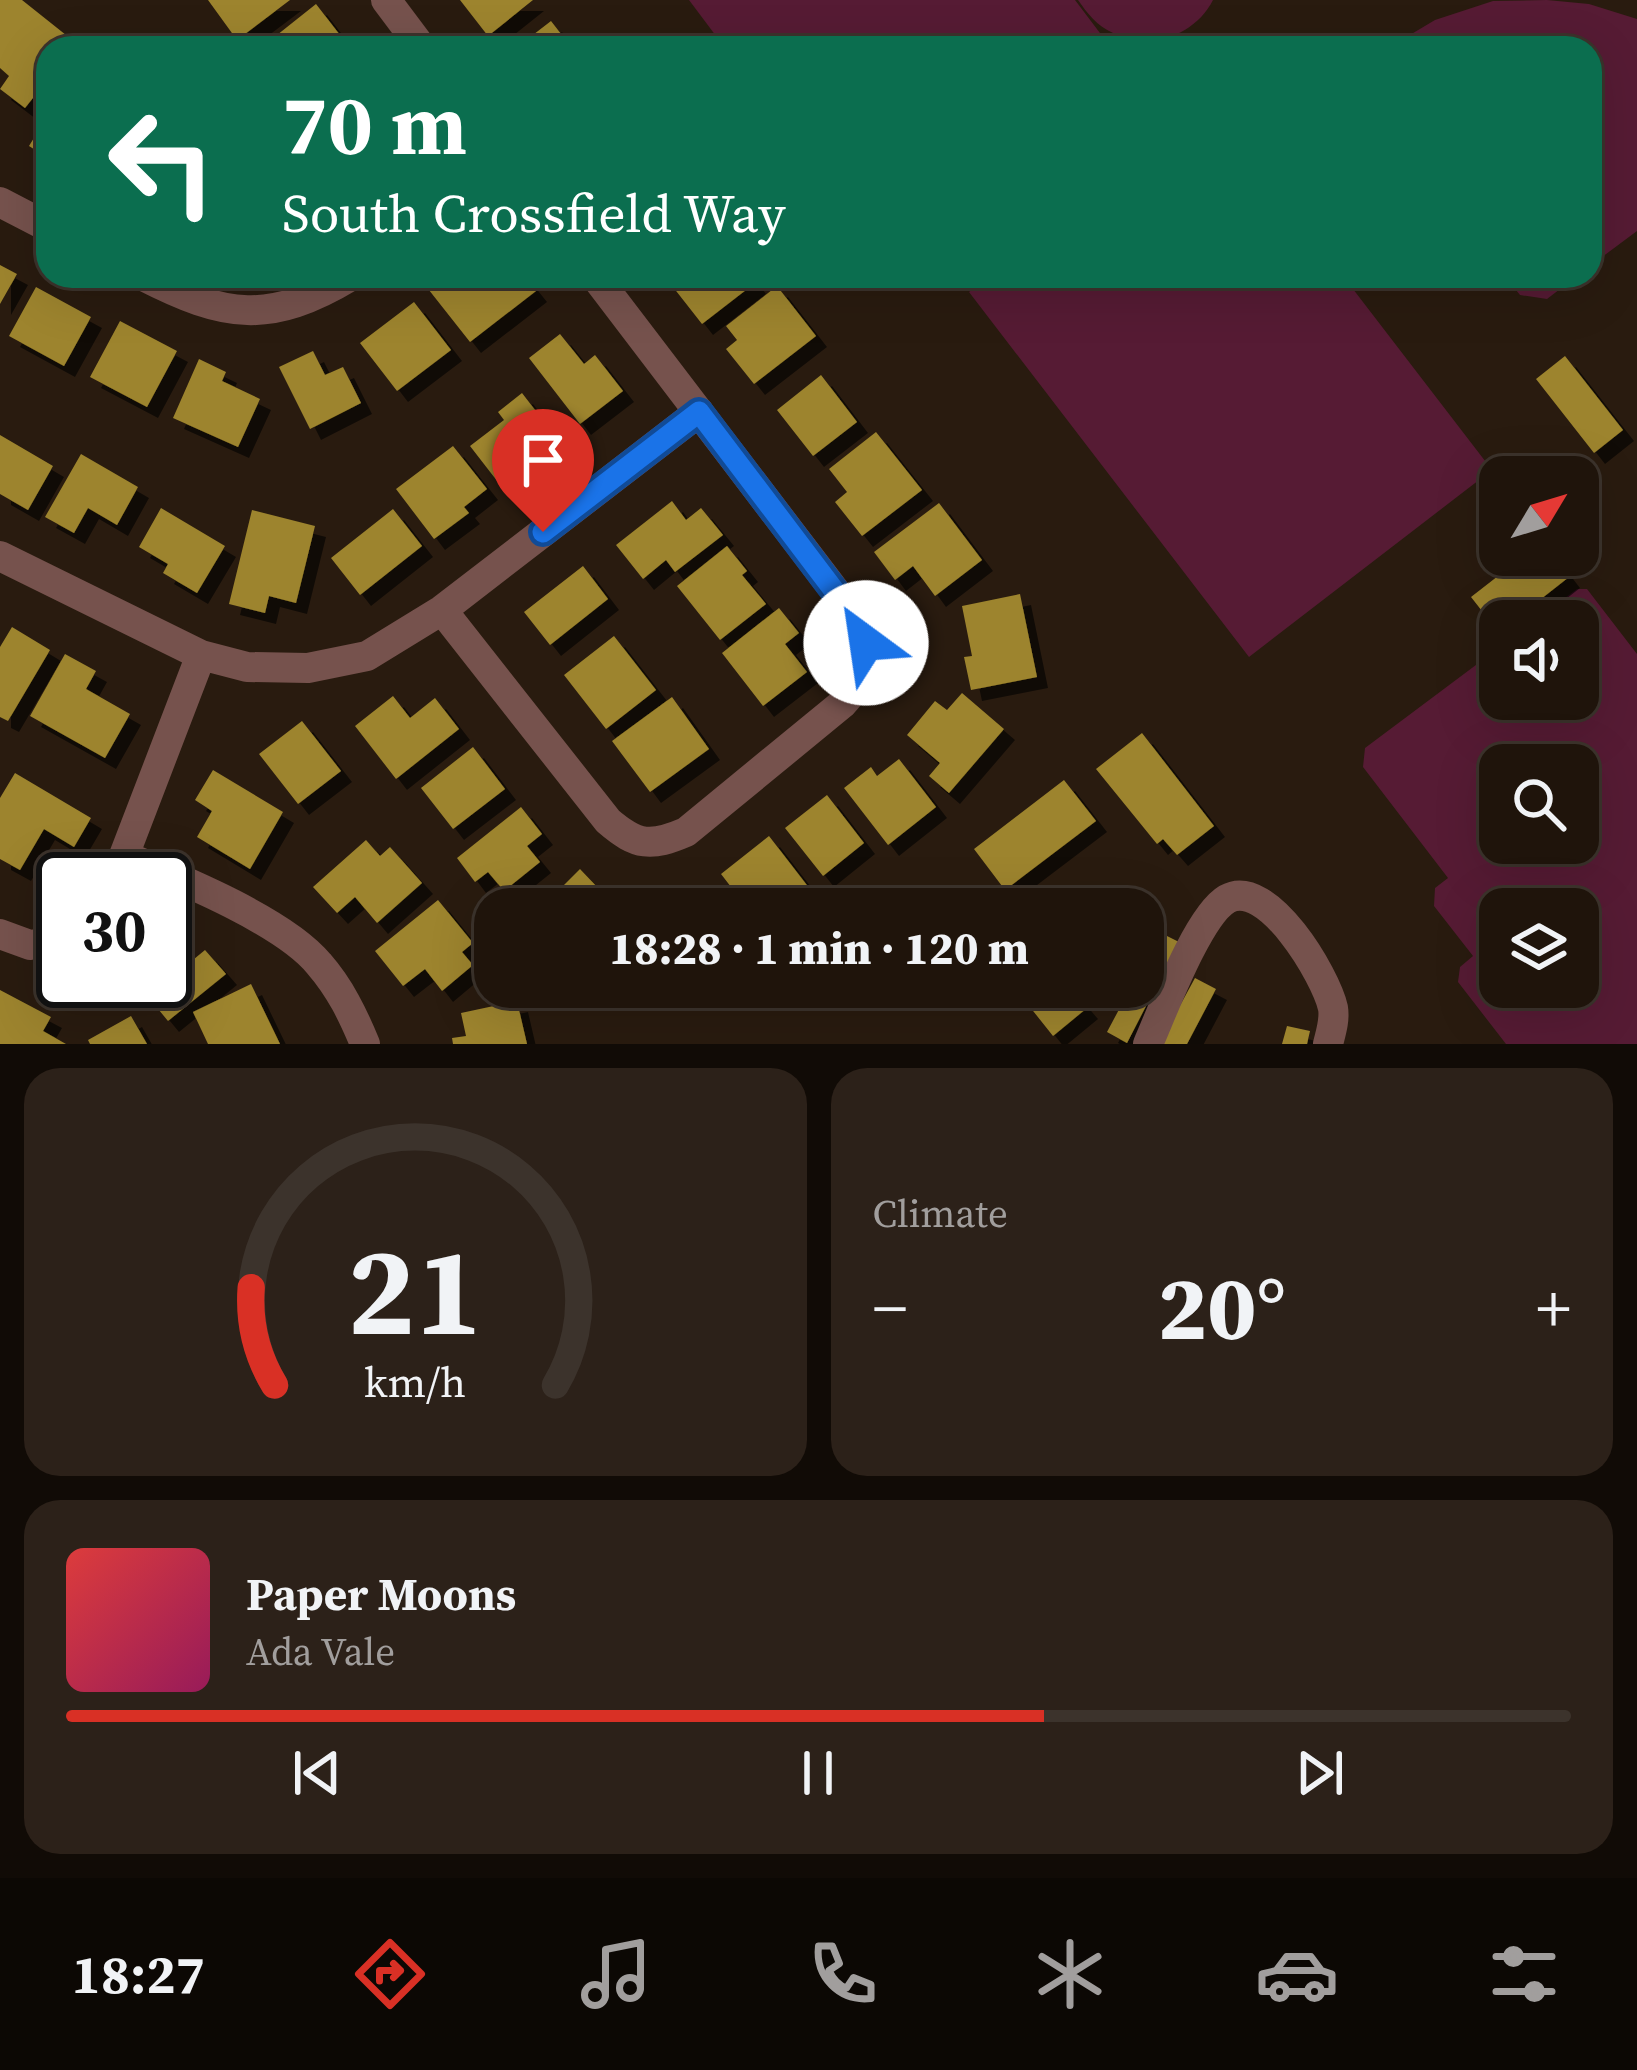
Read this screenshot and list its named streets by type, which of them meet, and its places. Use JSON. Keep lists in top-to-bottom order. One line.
{"north":"top right","page":{"turn":["70 m","South Crossfield Way"],"limit":"30","trip":"18:28 · 1 min · 120 m","tile":"Climate","heat":["−","20°","+"],"song":["Paper Moons","Ada Vale"],"tabs":"18:27","gauge":["21","km/h"]}}
